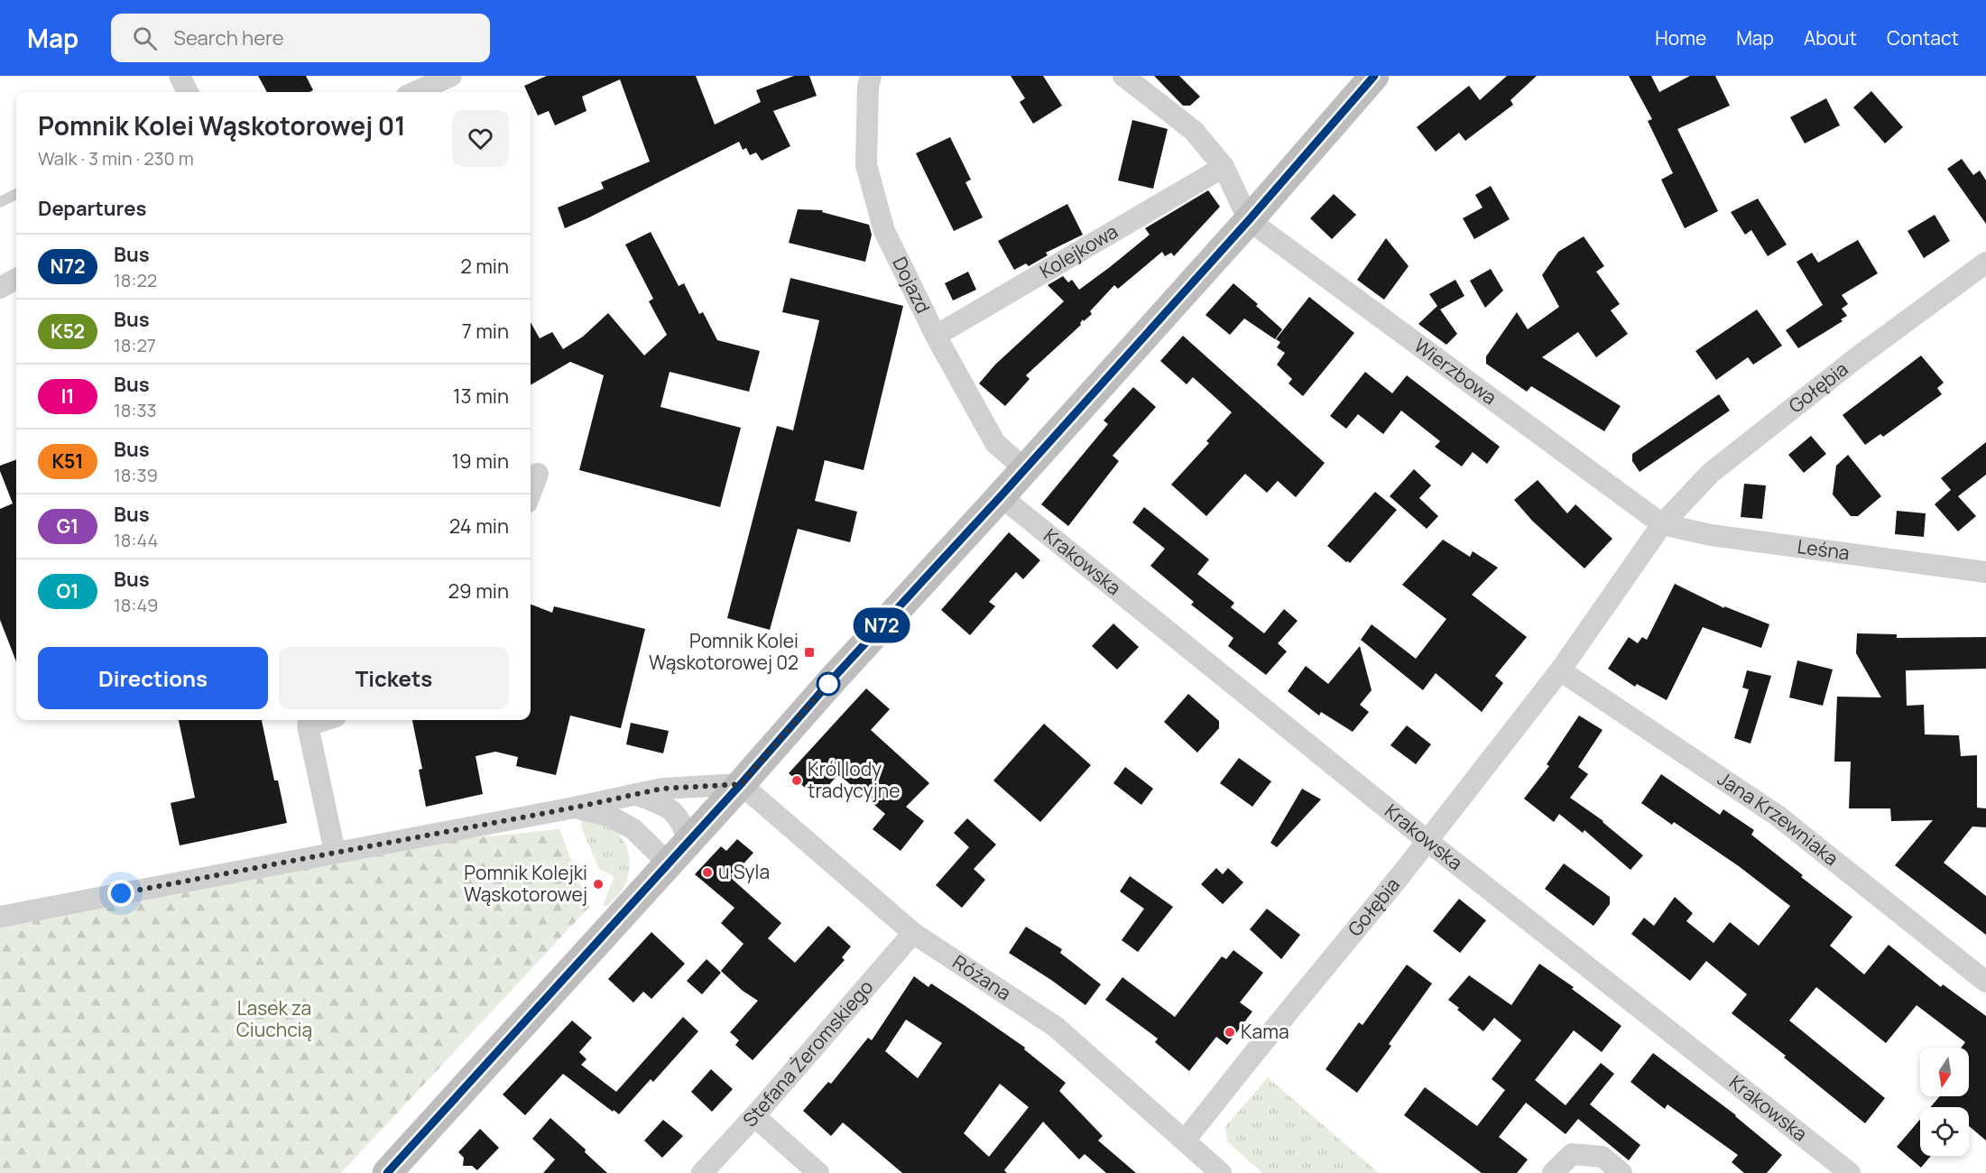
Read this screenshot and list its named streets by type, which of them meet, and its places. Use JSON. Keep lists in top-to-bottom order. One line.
{"streets":{"street":["Kolejkowa","Dojazd","Wierzbowa","Gołębia","Leśna","Krakowska","Jana Krzewniaka","Różana","Stefana Żeromskiego"]},"crossings":[["Kolejkowa","Dojazd"],["Wierzbowa","Gołębia"],["Wierzbowa","Leśna"],["Gołębia","Leśna"],["Gołębia","Krakowska"],["Gołębia","Jana Krzewniaka"],["Gołębia","Różana"],["Różana","Stefana Żeromskiego"]],"parks":["Lasek za Ciuchcią"],"places":{"transit":["Pomnik Kolei Wąskotorowej 02"],"other":["Król lody tradycyjne","u Syla","Pomnik Kolejki Wąskotorowej","Kama"]},"lines":["bus line N72"],"north":"bottom","page":{"header":"Map","search":"Search here","nav":["Home","Map","About","Contact"],"on_map":"N72","heading":[["Pomnik Kolei Wąskotorowej 01","Walk · 3 min · 230 m"],"Departures"],"list":[{"mark":"N72","name":"Bus","note":"18:22","value":"2 min"},{"mark":"K52","name":"Bus","note":"18:27","value":"7 min"},{"mark":"I1","name":"Bus","note":"18:33","value":"13 min"},{"mark":"K51","name":"Bus","note":"18:39","value":"19 min"},{"mark":"G1","name":"Bus","note":"18:44","value":"24 min"},{"mark":"O1","name":"Bus","note":"18:49","value":"29 min"}],"buttons":["Directions","Tickets"]}}
